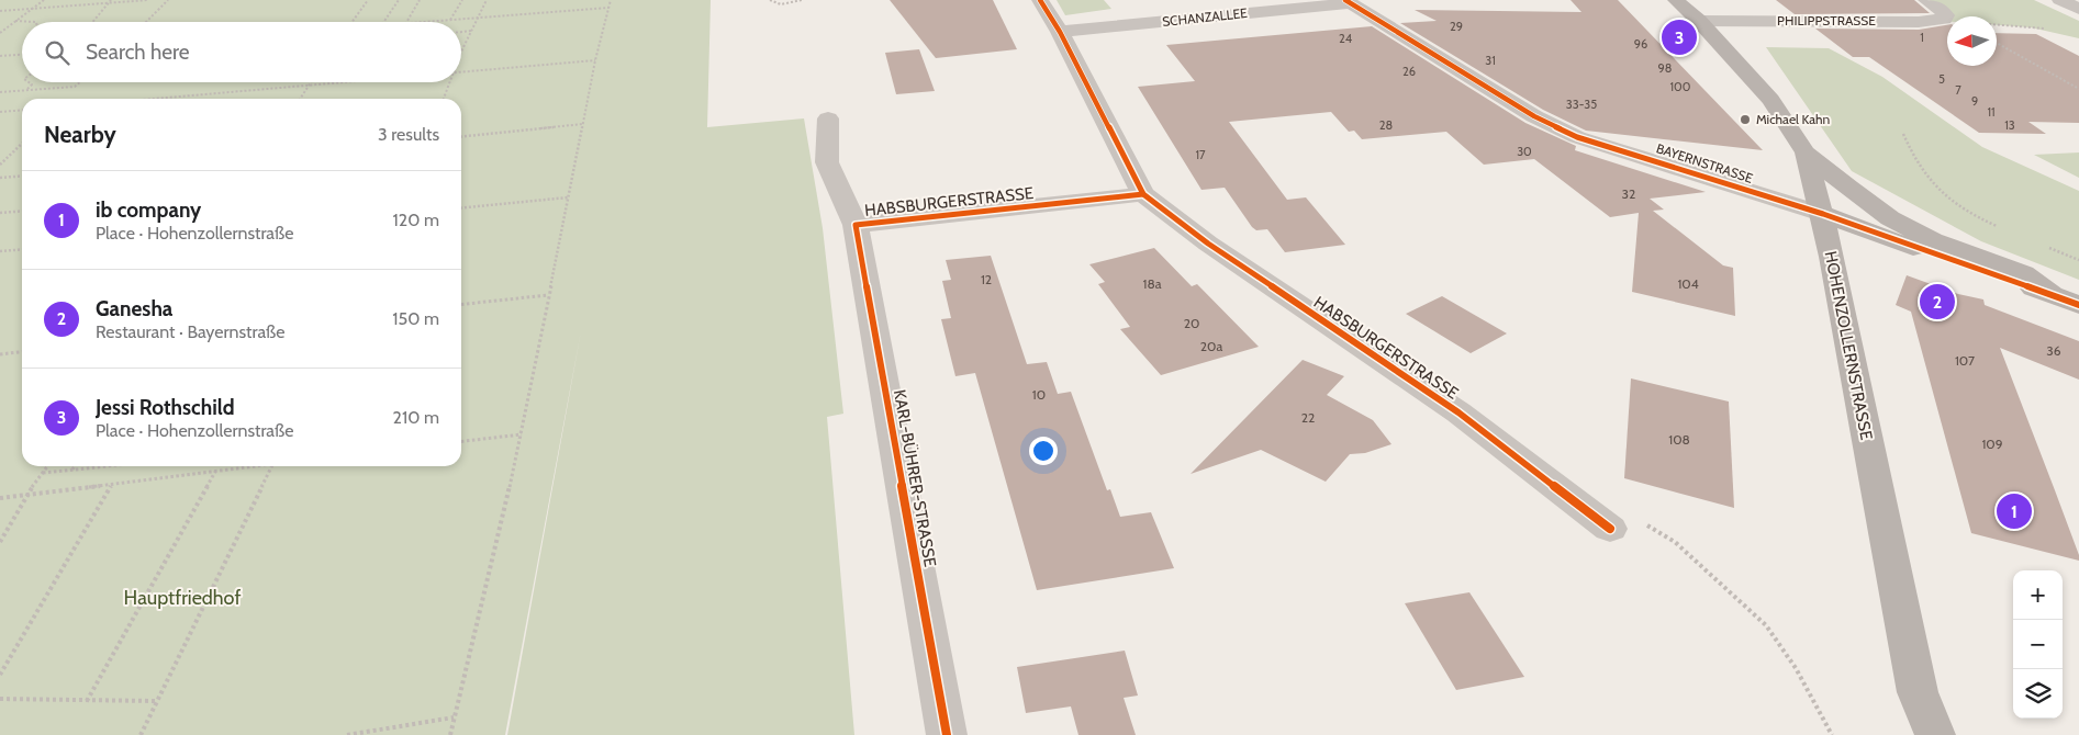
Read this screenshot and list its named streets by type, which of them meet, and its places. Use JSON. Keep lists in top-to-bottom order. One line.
{"streets":{"main road":["BAYERNSTRASSE","HOHENZOLLERNSTRASSE"],"street":["SCHANZALLEE","PHILIPPSTRASSE","HABSBURGERSTRASSE","KARL-BÜHRER-STRASSE"]},"crossings":[["SCHANZALLEE","BAYERNSTRASSE"],["SCHANZALLEE","HABSBURGERSTRASSE"],["PHILIPPSTRASSE","HOHENZOLLERNSTRASSE"],["BAYERNSTRASSE","HOHENZOLLERNSTRASSE"],["HABSBURGERSTRASSE","KARL-BÜHRER-STRASSE"]],"parks":["Hauptfriedhof"],"places":["Michael Kahn"],"house_numbers":["29","1","24","96","31","98","26","5","100","7","9","33-35","11","28","13","30","17","32","12","18a","104","20","20a","36","107","10","22","108","109"],"north":"left","page":{"pins":["3","2","1"],"search":"Search here","heading":["Nearby","3 results"],"list":[{"mark":"1","name":"ib company","note":"Place · Hohenzollernstraße","value":"120 m"},{"mark":"2","name":"Ganesha","note":"Restaurant · Bayernstraße","value":"150 m"},{"mark":"3","name":"Jessi Rothschild","note":"Place · Hohenzollernstraße","value":"210 m"}],"map_buttons":["+","−"]}}
